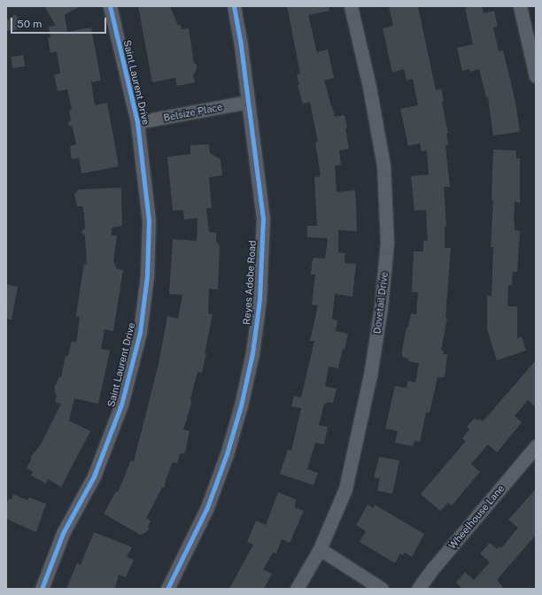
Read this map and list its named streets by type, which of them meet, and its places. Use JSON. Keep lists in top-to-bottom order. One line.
{"streets":{"street":["Saint Laurent Drive","Belsize Place","Reyes Adobe Road","Dovetail Drive","Wheelhouse Lane"]},"crossings":[["Saint Laurent Drive","Belsize Place"],["Belsize Place","Reyes Adobe Road"]],"scale_bar":"50 m"}
